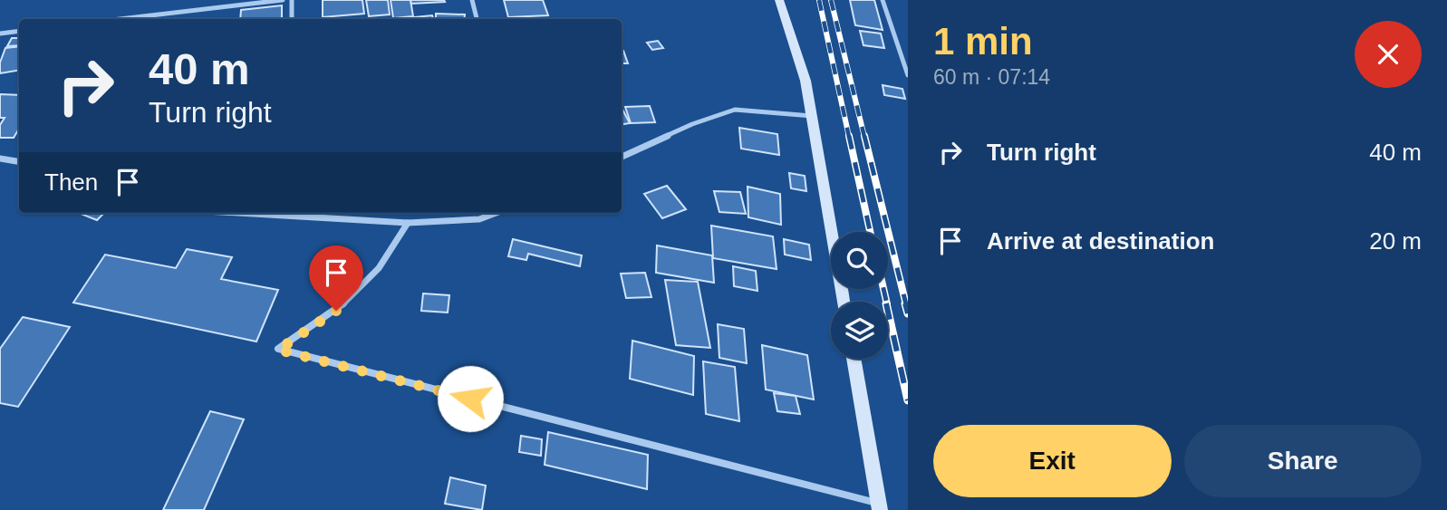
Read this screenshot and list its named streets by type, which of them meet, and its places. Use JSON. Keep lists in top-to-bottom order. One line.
{"page":{"heading":["1 min","60 m · 07:14"],"turn":["40 m","Turn right"],"list":[{"name":"Turn right","value":"40 m"},{"name":"Arrive at destination","value":"20 m"}],"then":"Then","buttons":["Exit","Share"]}}
